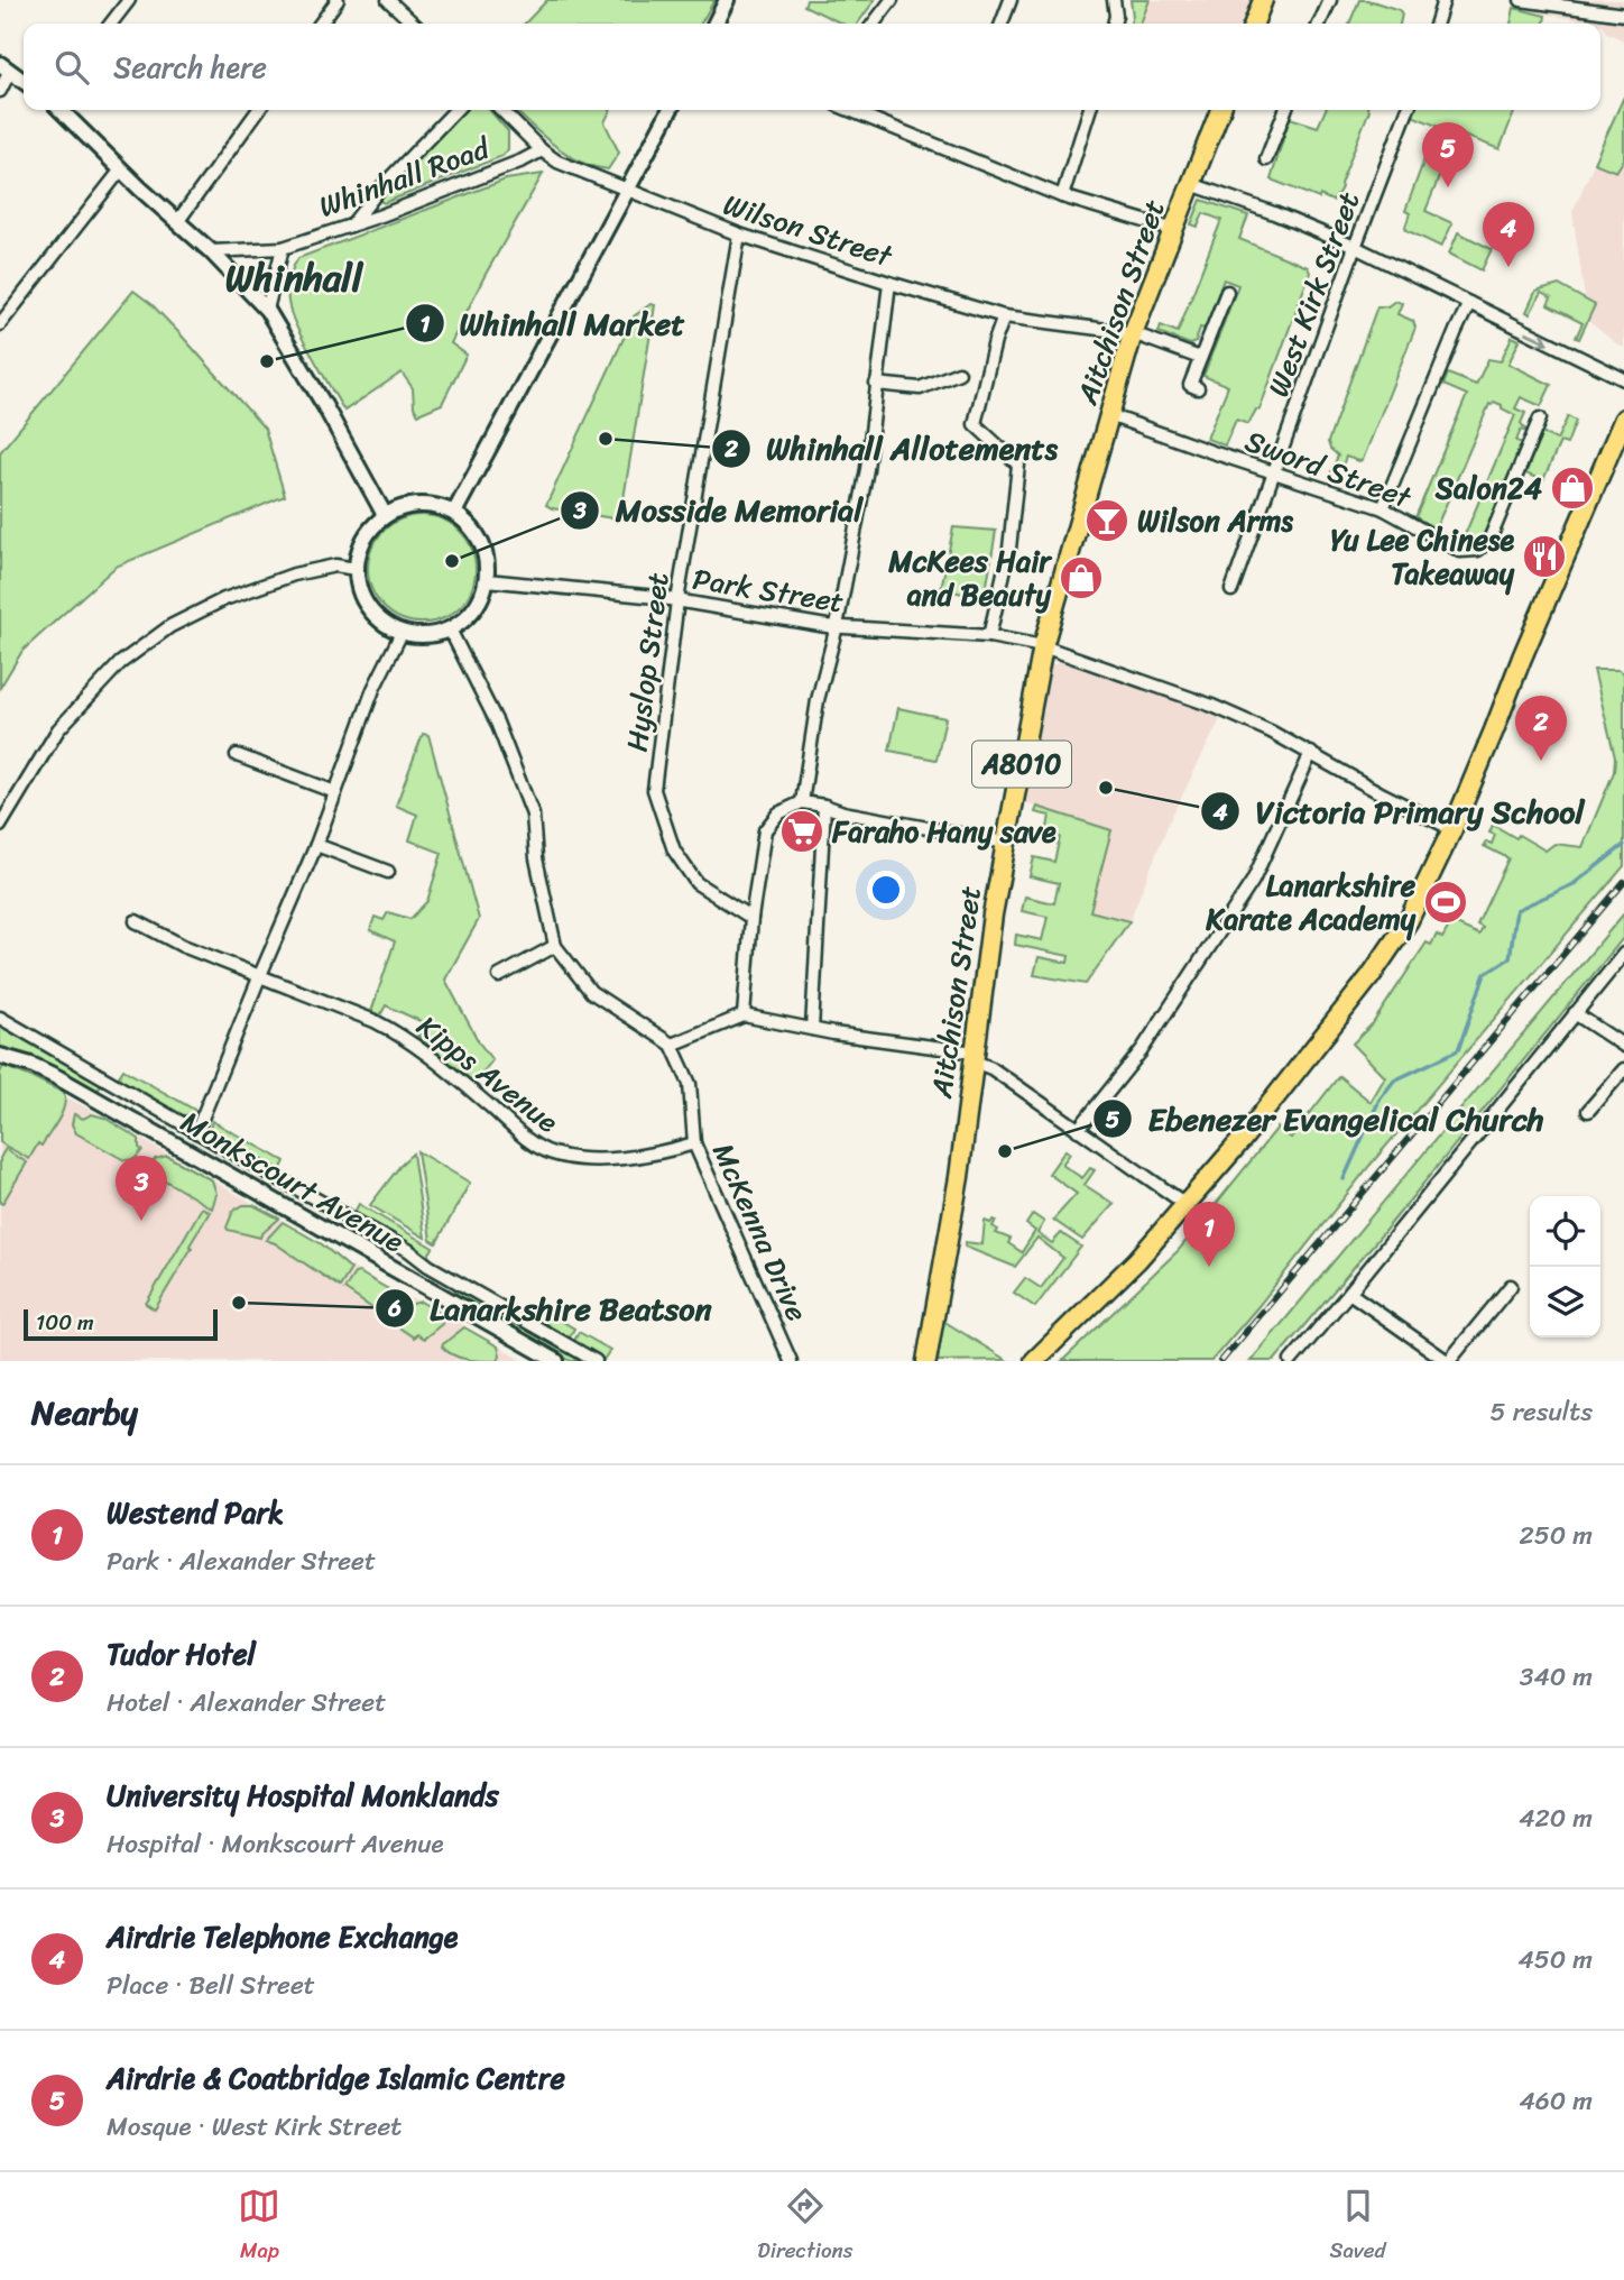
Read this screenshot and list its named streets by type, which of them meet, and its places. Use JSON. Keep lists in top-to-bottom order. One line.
{"streets":{"main road":["Aitchison Street","A8010"],"street":["Whinhall Road","Wilson Street","West Kirk Street","Sword Street","Park Street","Hyslop Street","Kipps Avenue","Monkscourt Avenue","McKenna Drive"]},"crossings":[["Whinhall Road","Wilson Street"],["Wilson Street","Aitchison Street"],["Wilson Street","Hyslop Street"],["West Kirk Street","Sword Street"],["Aitchison Street","Sword Street"],["Aitchison Street","Park Street"],["Aitchison Street","A8010"],["Park Street","Hyslop Street"],["Kipps Avenue","McKenna Drive"]],"districts":["Whinhall"],"places":{"other":["Whinhall Market","Whinhall Allotements","Mosside Memorial","Victoria Primary School","Ebenezer Evangelical Church","Lanarkshire Beatson"],"shop":["Salon24","McKees Hair and Beauty"],"bar":["Wilson Arms"],"restaurant":["Yu Lee Chinese Takeaway"],"supermarket":["Faraho Hany save"],"sports":["Lanarkshire Karate Academy"]},"scale_bar":"100 m","page":{"search":"Search here","pins":["5","4","2","3","1"],"scale":"100 m","heading":["Nearby","5 results"],"list":[{"mark":"1","name":"Westend Park","note":"Park · Alexander Street","value":"250 m"},{"mark":"2","name":"Tudor Hotel","note":"Hotel · Alexander Street","value":"340 m"},{"mark":"3","name":"University Hospital Monklands","note":"Hospital · Monkscourt Avenue","value":"420 m"},{"mark":"4","name":"Airdrie Telephone Exchange","note":"Place · Bell Street","value":"450 m"},{"mark":"5","name":"Airdrie & Coatbridge Islamic Centre","note":"Mosque · West Kirk Street","value":"460 m"}],"nav":["Map","Directions","Saved"]}}
